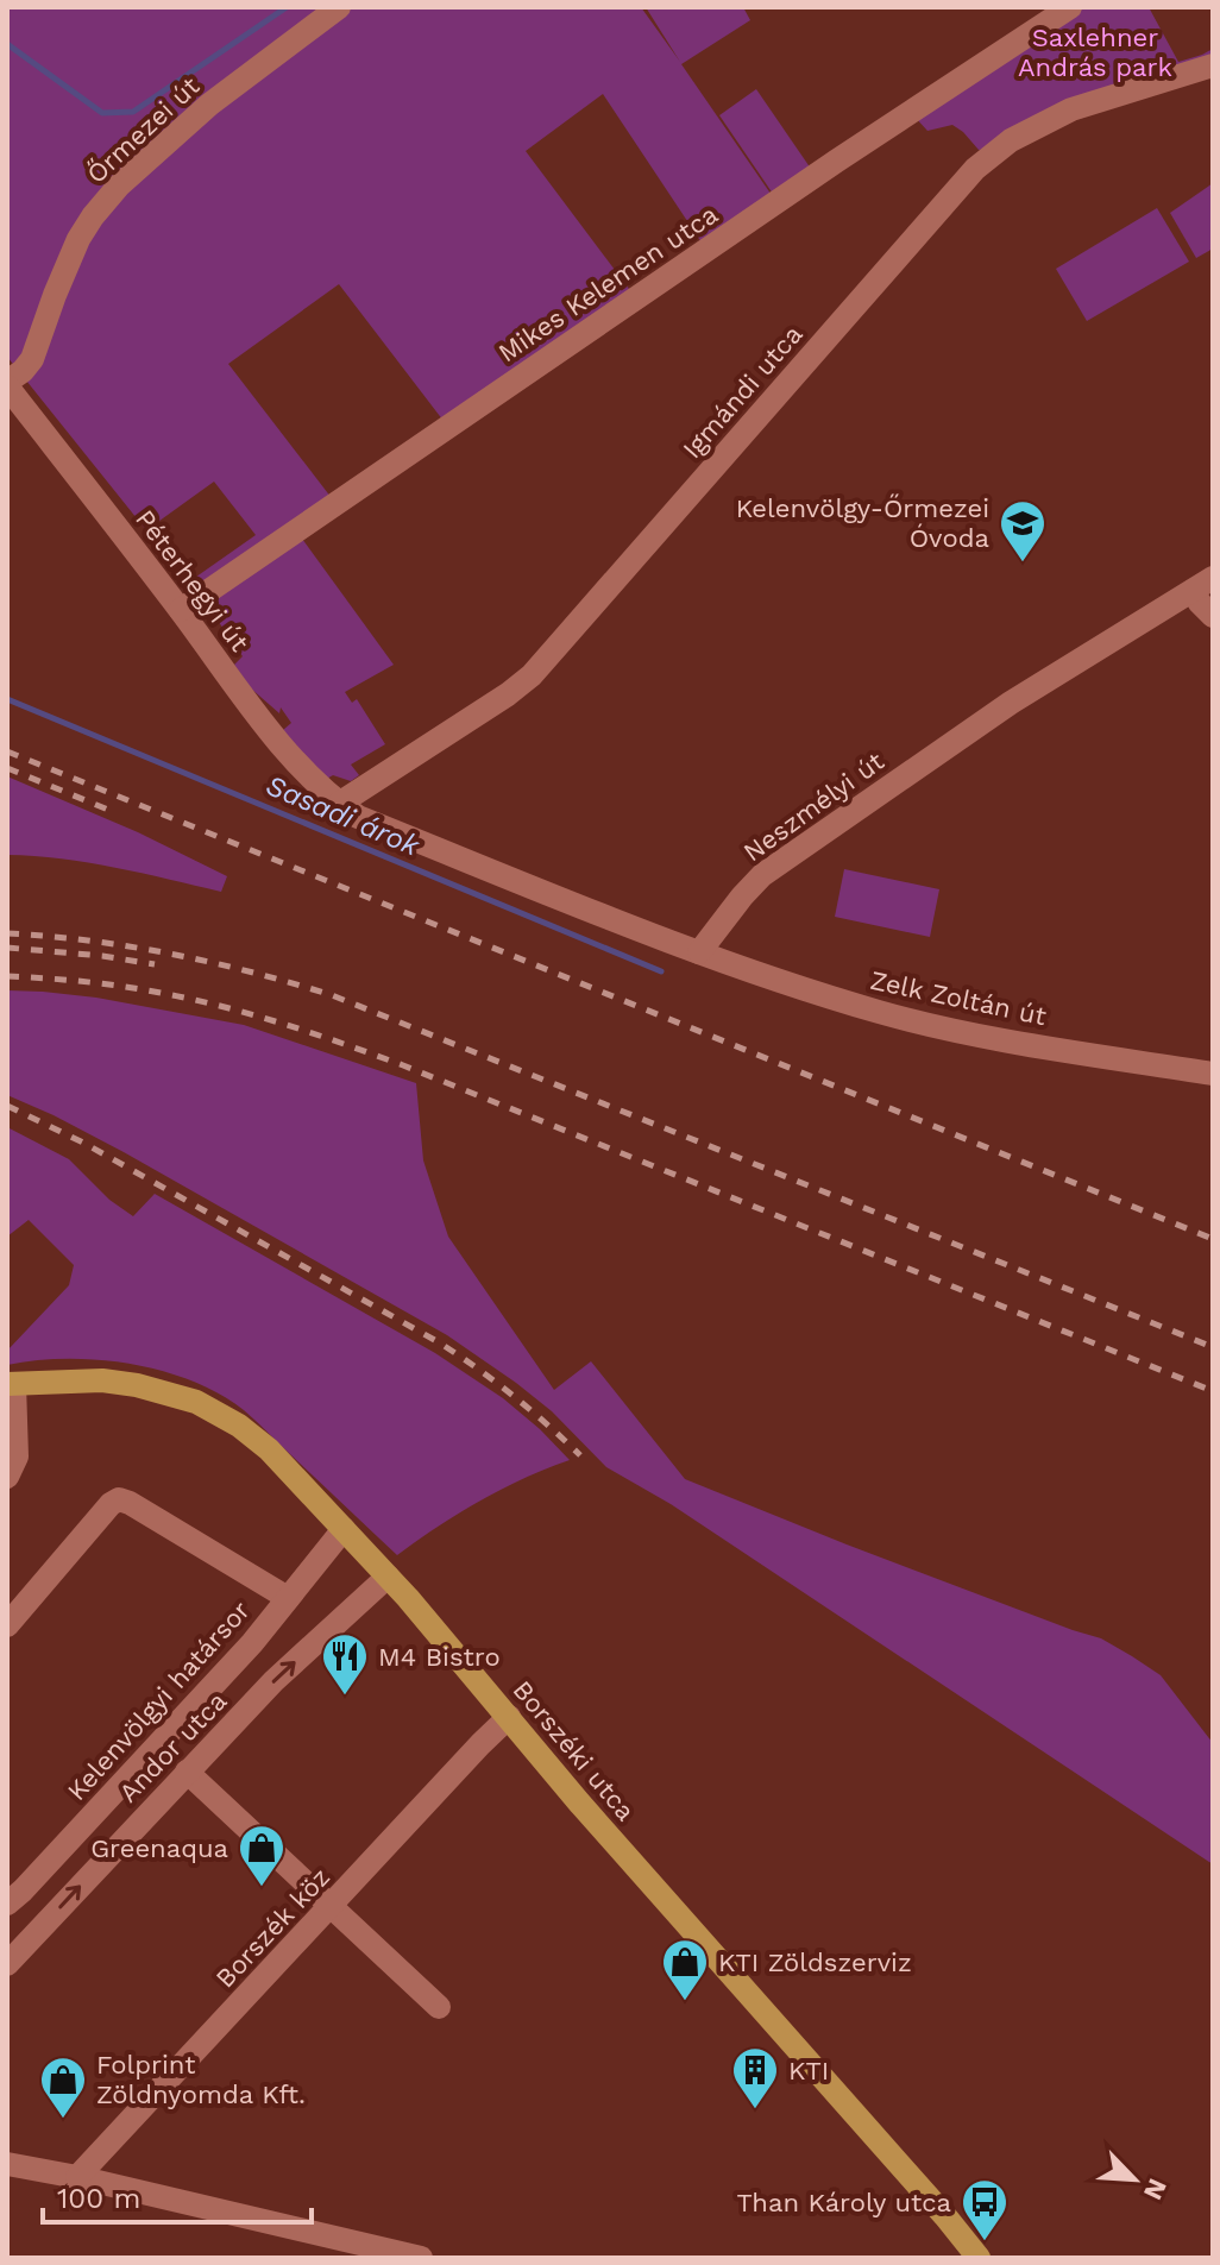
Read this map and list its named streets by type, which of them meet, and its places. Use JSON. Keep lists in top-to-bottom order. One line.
{"streets":{"main road":["Borszéki utca"],"street":["Őrmezei út","Mikes Kelemen utca","Igmándi utca","Péterhegyi út","Neszmélyi út","Zelk Zoltán út","Kelenvölgyi határsor","Andor utca","Borszék köz"]},"crossings":[["Őrmezei út","Péterhegyi út"],["Mikes Kelemen utca","Péterhegyi út"],["Igmándi utca","Péterhegyi út"],["Neszmélyi út","Zelk Zoltán út"],["Kelenvölgyi határsor","Borszéki utca"],["Andor utca","Borszéki utca"],["Borszéki utca","Borszék köz"]],"one_way":["Andor utca"],"water":["Sasadi árok"],"parks":["Saxlehner András park"],"places":{"school or university":["Kelenvölgy-Őrmezei Óvoda"],"restaurant":["M4 Bistro"],"shop":["Greenaqua","KTI Zöldszerviz","Folprint Zöldnyomda Kft."],"building":["KTI"],"bus stop":["Than Károly utca"]},"scale_bar":"100 m","north":"bottom right"}
